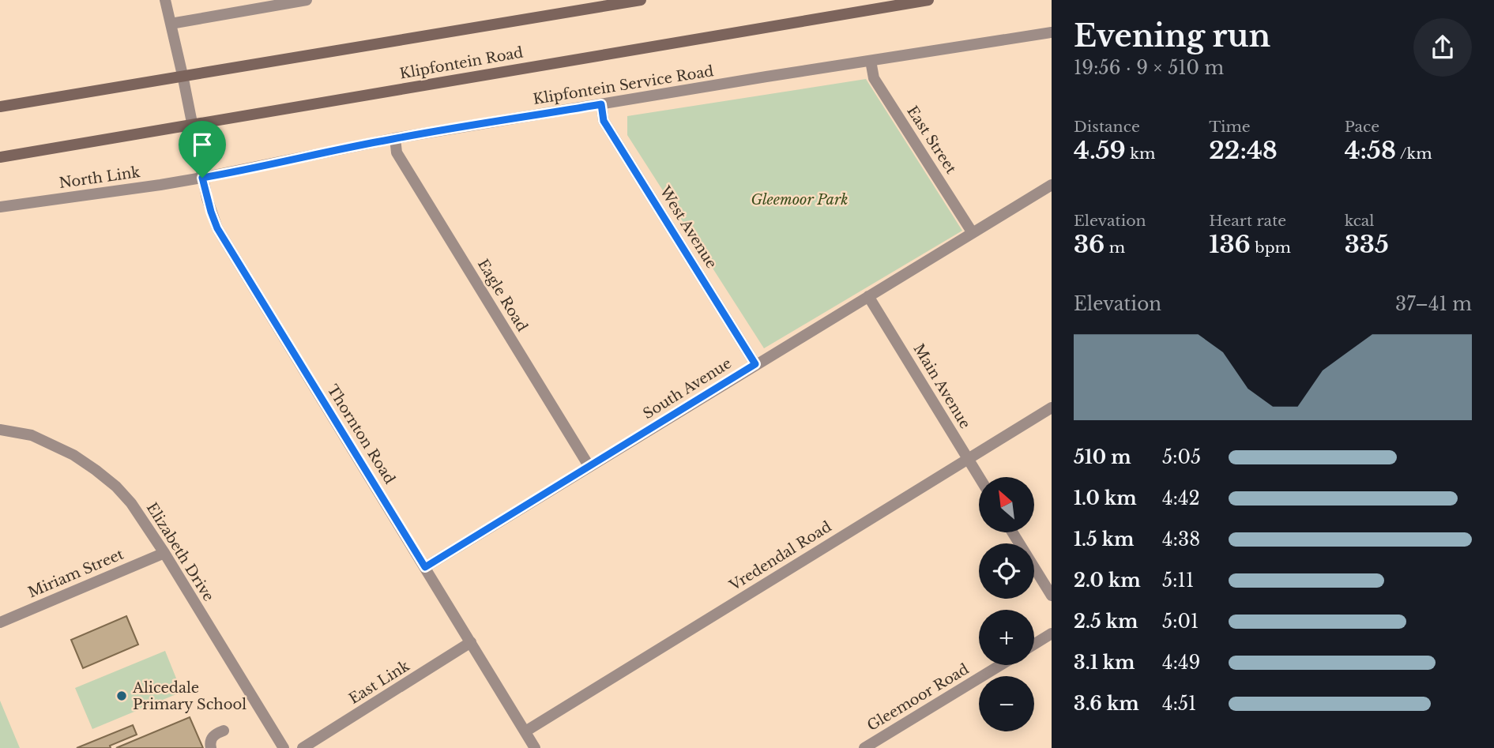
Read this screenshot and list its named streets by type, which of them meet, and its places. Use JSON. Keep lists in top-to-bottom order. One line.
{"streets":{"main road":["Klipfontein Road"],"street":["Klipfontein Service Road","East Street","North Link","West Avenue","Eagle Road","Main Avenue","South Avenue","Thornton Road","Elizabeth Drive","Vredendal Road","Miriam Street","East Link","Gleemoor Road"]},"crossings":[["Klipfontein Road","Thornton Road"],["Klipfontein Service Road","East Street"],["Klipfontein Service Road","North Link"],["Klipfontein Service Road","West Avenue"],["Klipfontein Service Road","Eagle Road"],["Klipfontein Service Road","Thornton Road"],["East Street","South Avenue"],["North Link","Thornton Road"],["West Avenue","South Avenue"],["Eagle Road","South Avenue"],["Main Avenue","South Avenue"],["Main Avenue","Vredendal Road"],["South Avenue","Thornton Road"],["Thornton Road","Vredendal Road"],["Thornton Road","East Link"],["Elizabeth Drive","Miriam Street"]],"parks":["Gleemoor Park"],"places":["Alicedale Primary School"],"north":"top left","page":{"heading":["Evening run","19:56 · 9 × 510 m"],"stats":[["Distance","4.59 km"],["Time","22:48"],["Pace","4:58 /km"],["Elevation","36 m"],["Heart rate","136 bpm"],["kcal","335"]],"chart":["Elevation","37–41 m"],"list":[{"name":"510 m","note":"5:05"},{"name":"1.0 km","note":"4:42"},{"name":"1.5 km","note":"4:38"},{"name":"2.0 km","note":"5:11"},{"name":"2.5 km","note":"5:01"},{"name":"3.1 km","note":"4:49"},{"name":"3.6 km","note":"4:51"}],"map_buttons":["+","−"]}}
